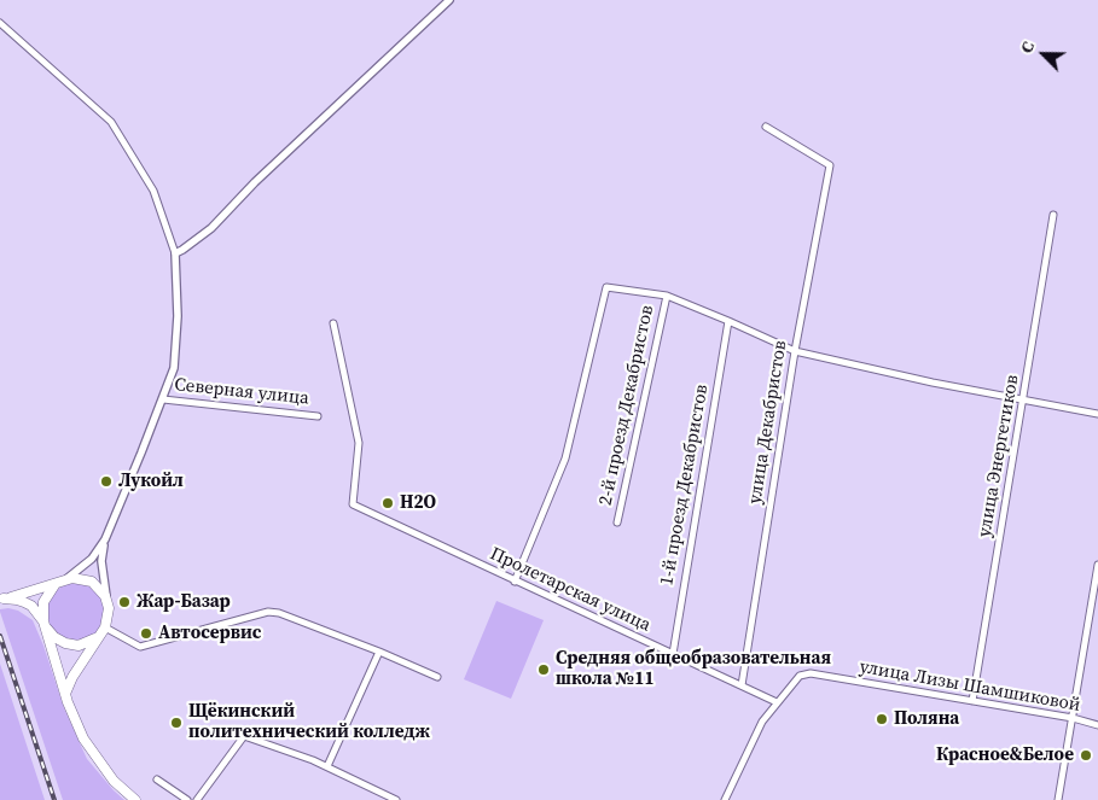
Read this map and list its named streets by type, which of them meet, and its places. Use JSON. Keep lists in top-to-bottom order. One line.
{"streets":{"street":["Северная улица","2-й проезд Декабристов","улица Декабристов","улица Энергетиков","1-й проезд Декабристов","Пролетарская улица","улица Лизы Шамшиковой"]},"crossings":[["улица Декабристов","Пролетарская улица"],["улица Энергетиков","улица Лизы Шамшиковой"],["1-й проезд Декабристов","Пролетарская улица"],["Пролетарская улица","улица Лизы Шамшиковой"]],"places":["Лукойл","Н2О","Жар-Базар","Автосервис","Средняя общеобразовательная школа №11","Поляна","Щёкинский политехнический колледж","Красное&Белое"],"north":"top left"}
